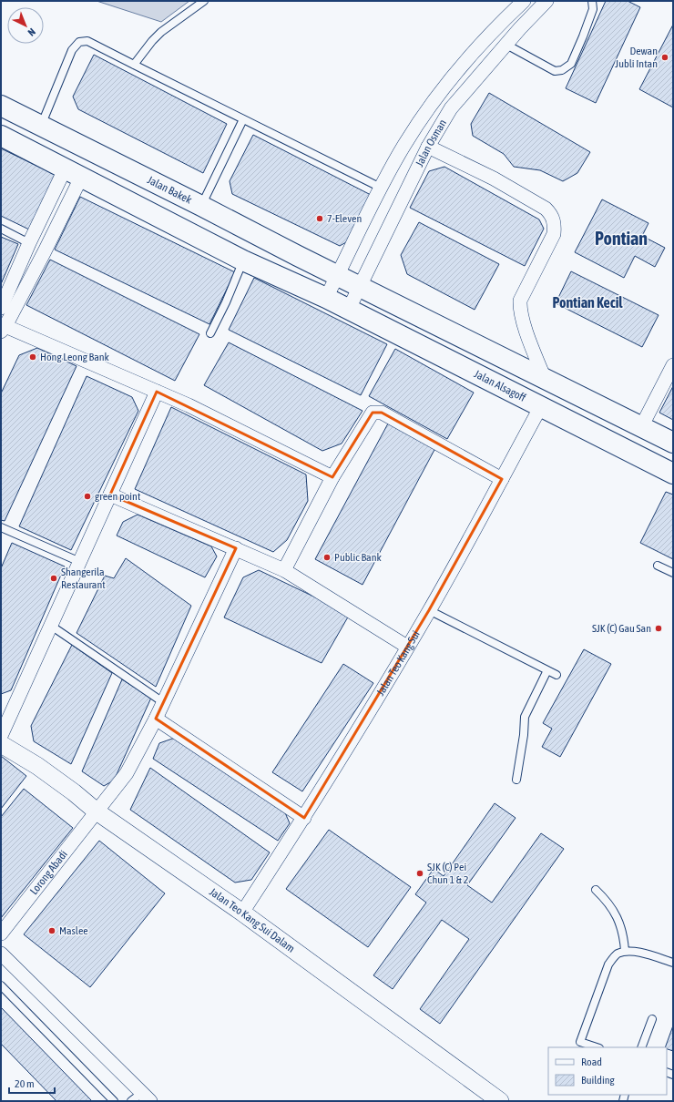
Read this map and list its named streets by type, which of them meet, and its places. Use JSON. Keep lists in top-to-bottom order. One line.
{"streets":{"highway":["Jalan Bakek","Jalan Alsagoff"],"street":["Jalan Osman","Jalan Teo Kang Sui","Lorong Abadi","Jalan Teo Kang Sui Dalam"]},"crossings":[["Jalan Osman","Jalan Bakek"],["Jalan Osman","Jalan Alsagoff"],["Jalan Alsagoff","Jalan Teo Kang Sui"],["Jalan Teo Kang Sui","Jalan Teo Kang Sui Dalam"],["Lorong Abadi","Jalan Teo Kang Sui Dalam"]],"districts":["Pontian","Pontian Kecil"],"places":["Dewan Jubli Intan","7-Eleven","Hong Leong Bank","green point","Public Bank","Shangerila Restaurant","SJK (C) Gau San","SJK (C) Pei Chun 1 & 2","Maslee"],"legend":["Road","Building"],"scale_bar":"20 m","north":"bottom right"}
